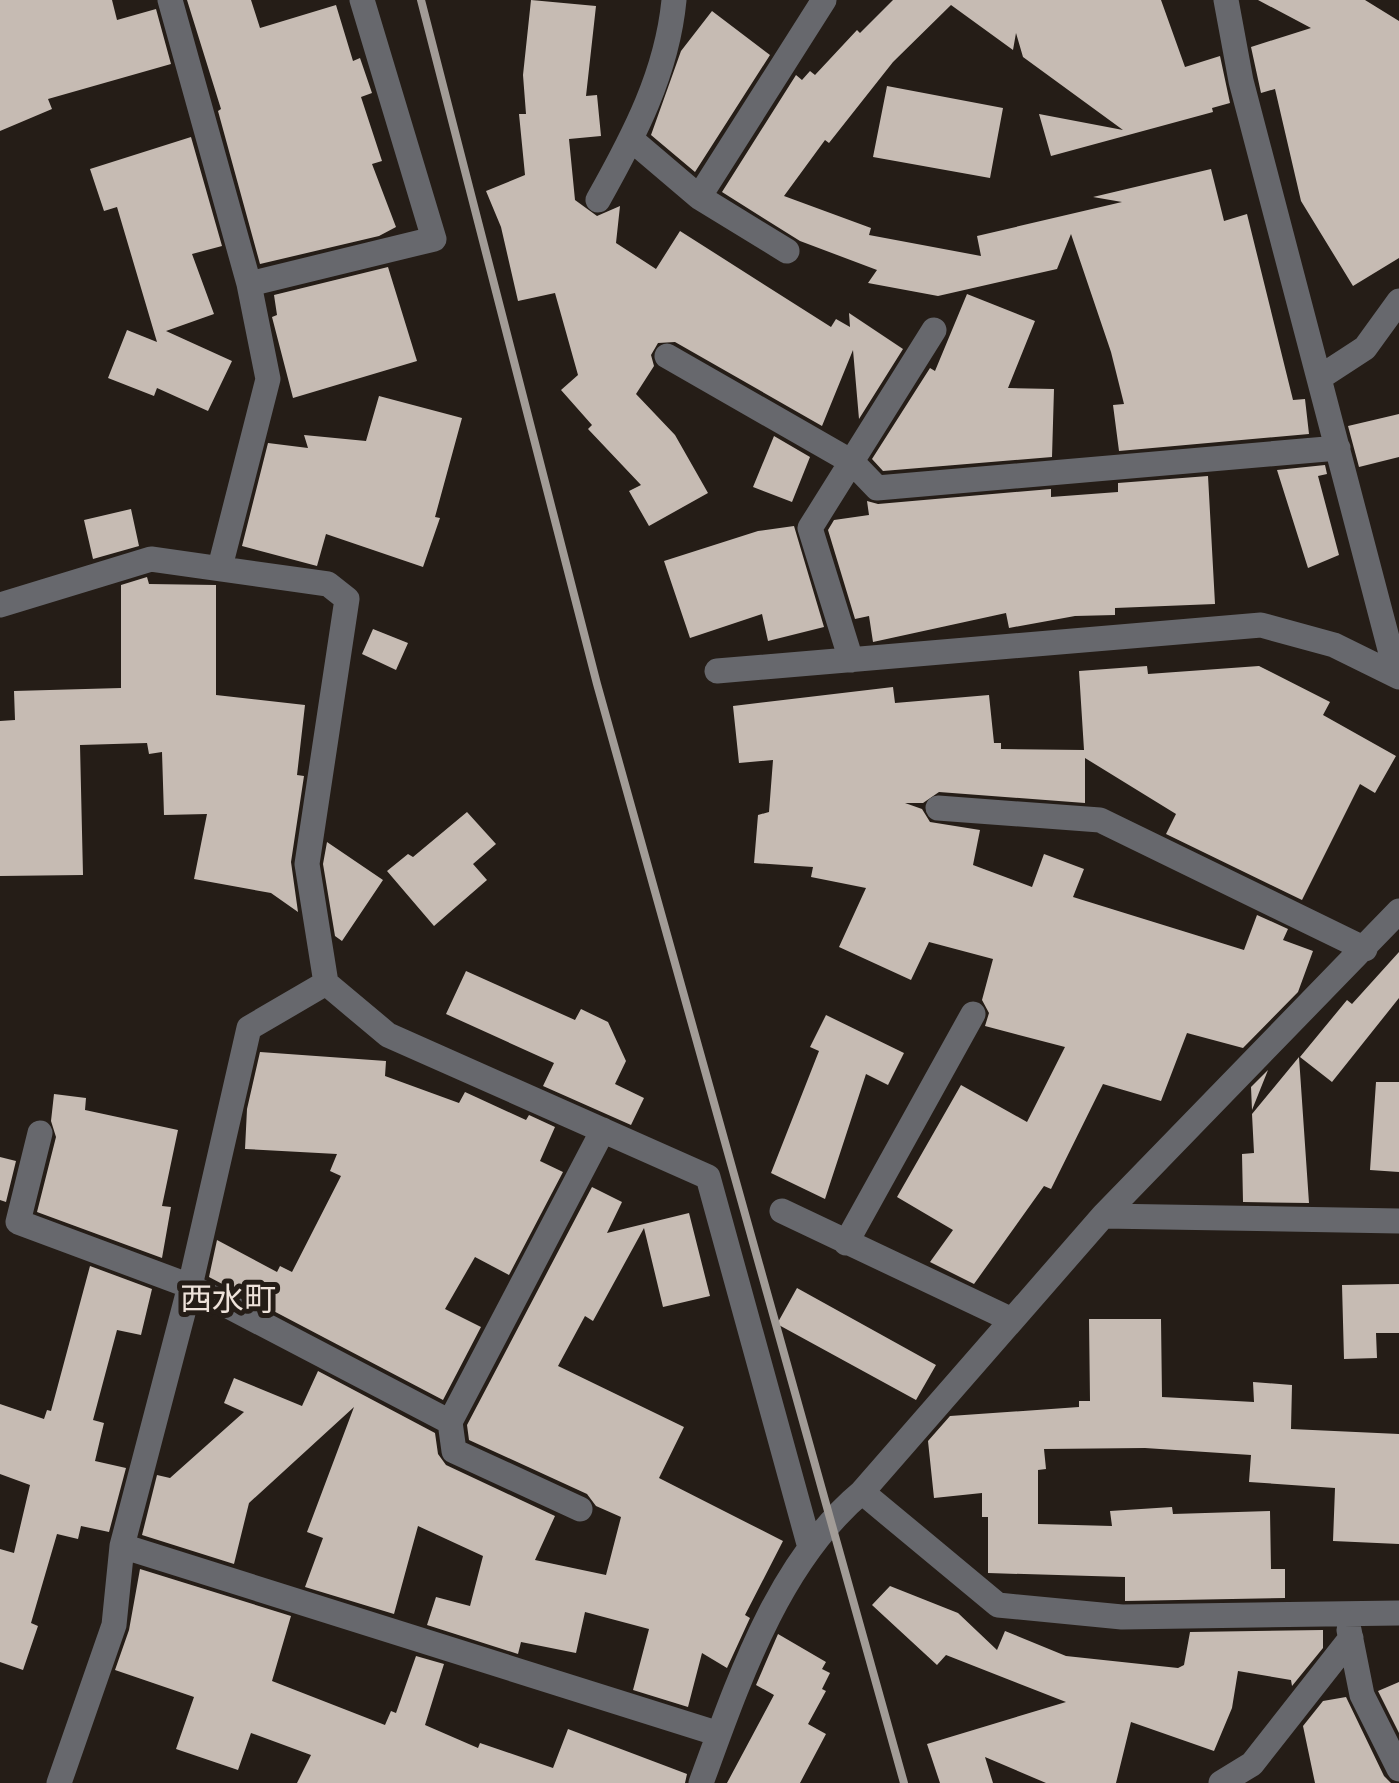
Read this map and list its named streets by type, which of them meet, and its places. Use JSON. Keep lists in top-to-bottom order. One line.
{"districts":["西水町"]}
